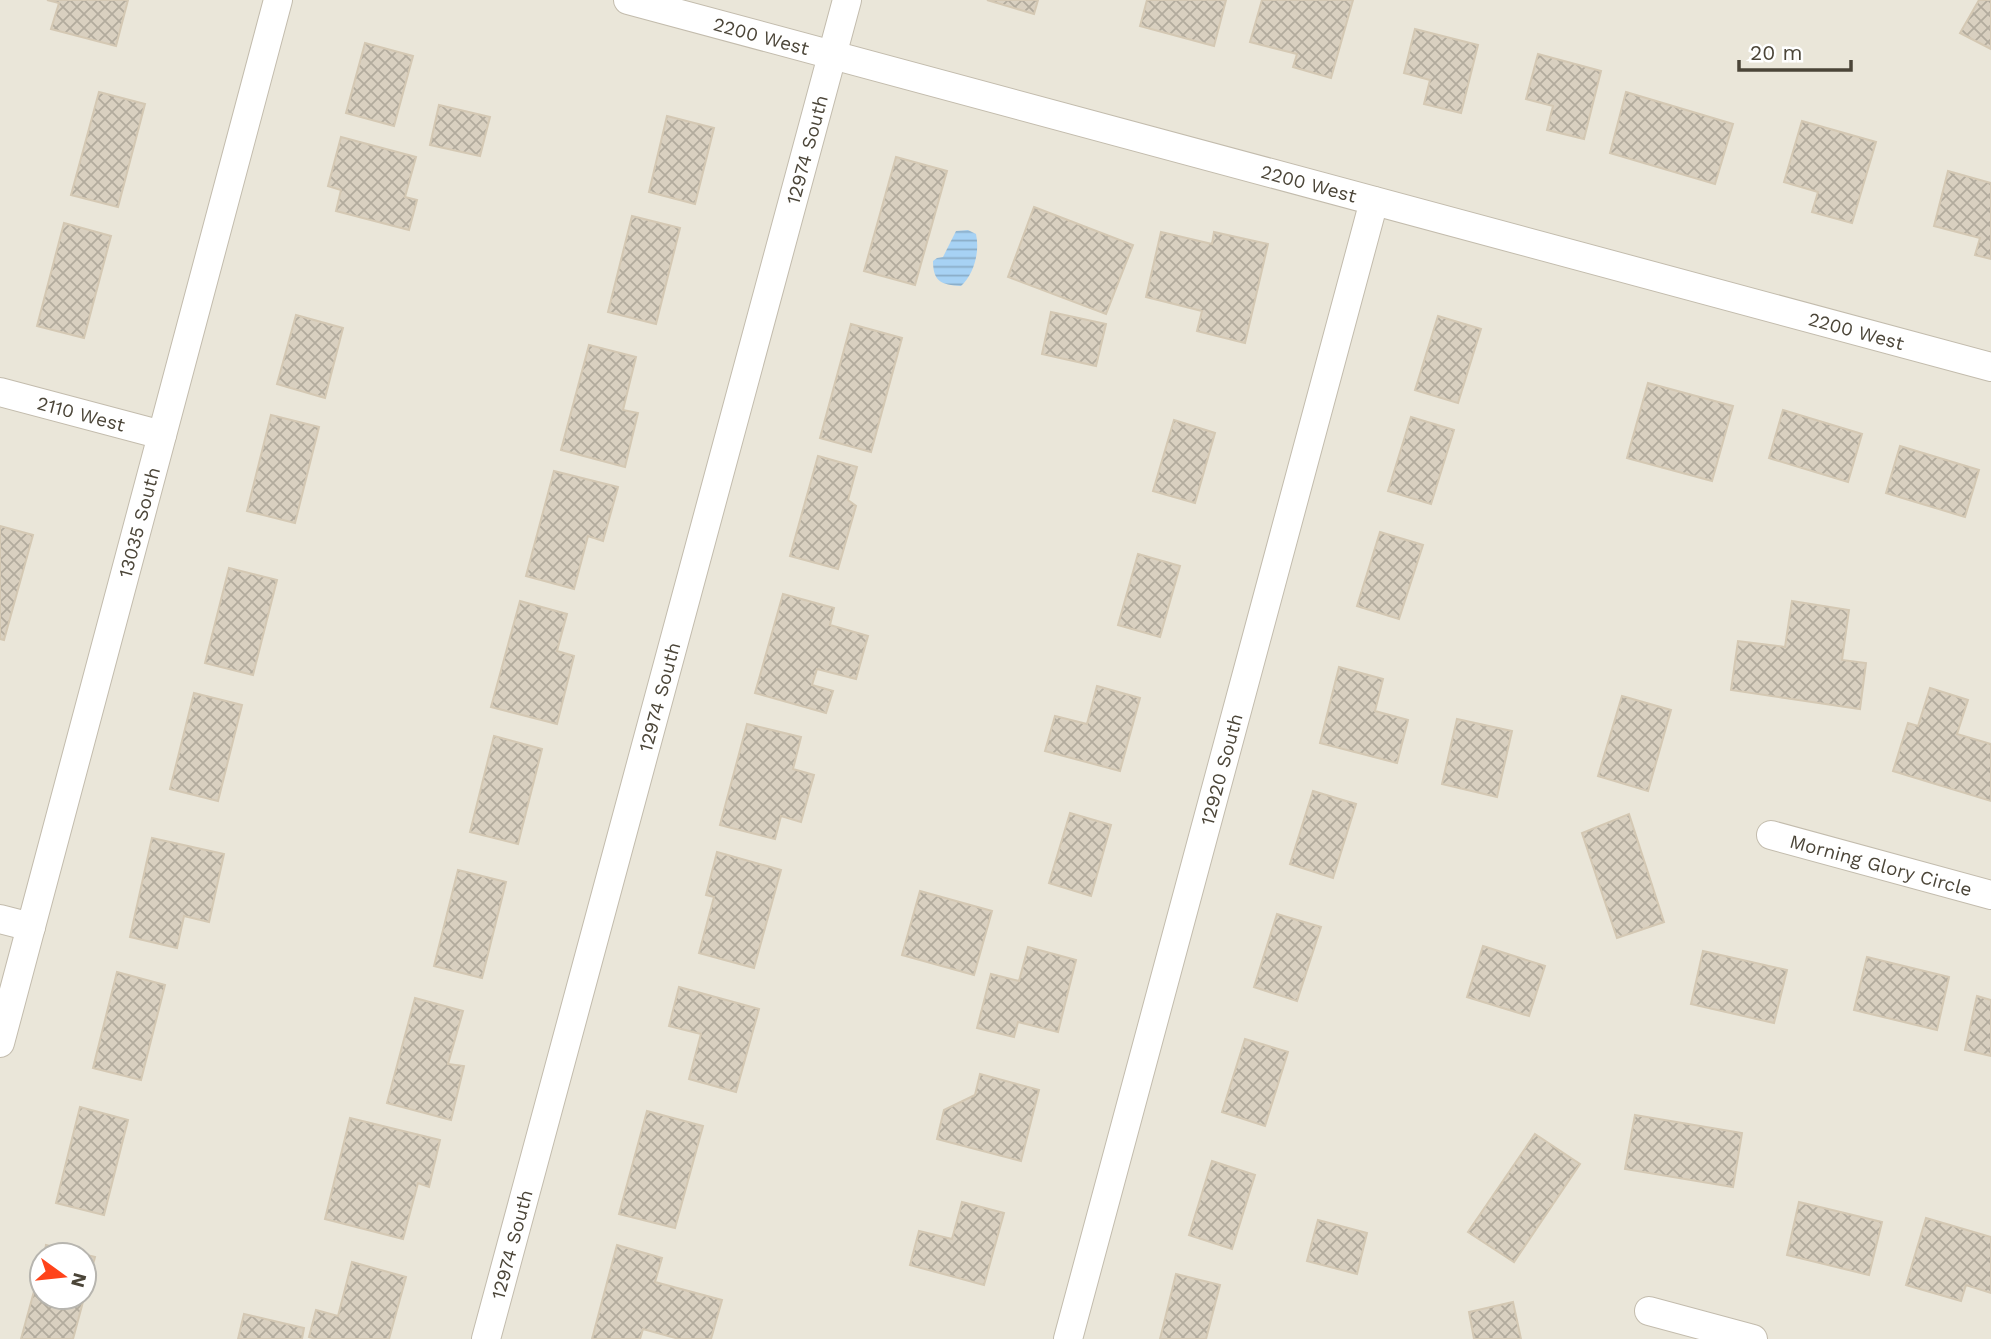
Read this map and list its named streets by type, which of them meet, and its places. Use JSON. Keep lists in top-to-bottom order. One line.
{"streets":{"street":["2200 West","12974 South","2110 West","13035 South","12920 South","Morning Glory Circle"]},"crossings":[["2200 West","12974 South"],["2200 West","12920 South"],["2110 West","13035 South"]],"scale_bar":"20 m","north":"right"}
